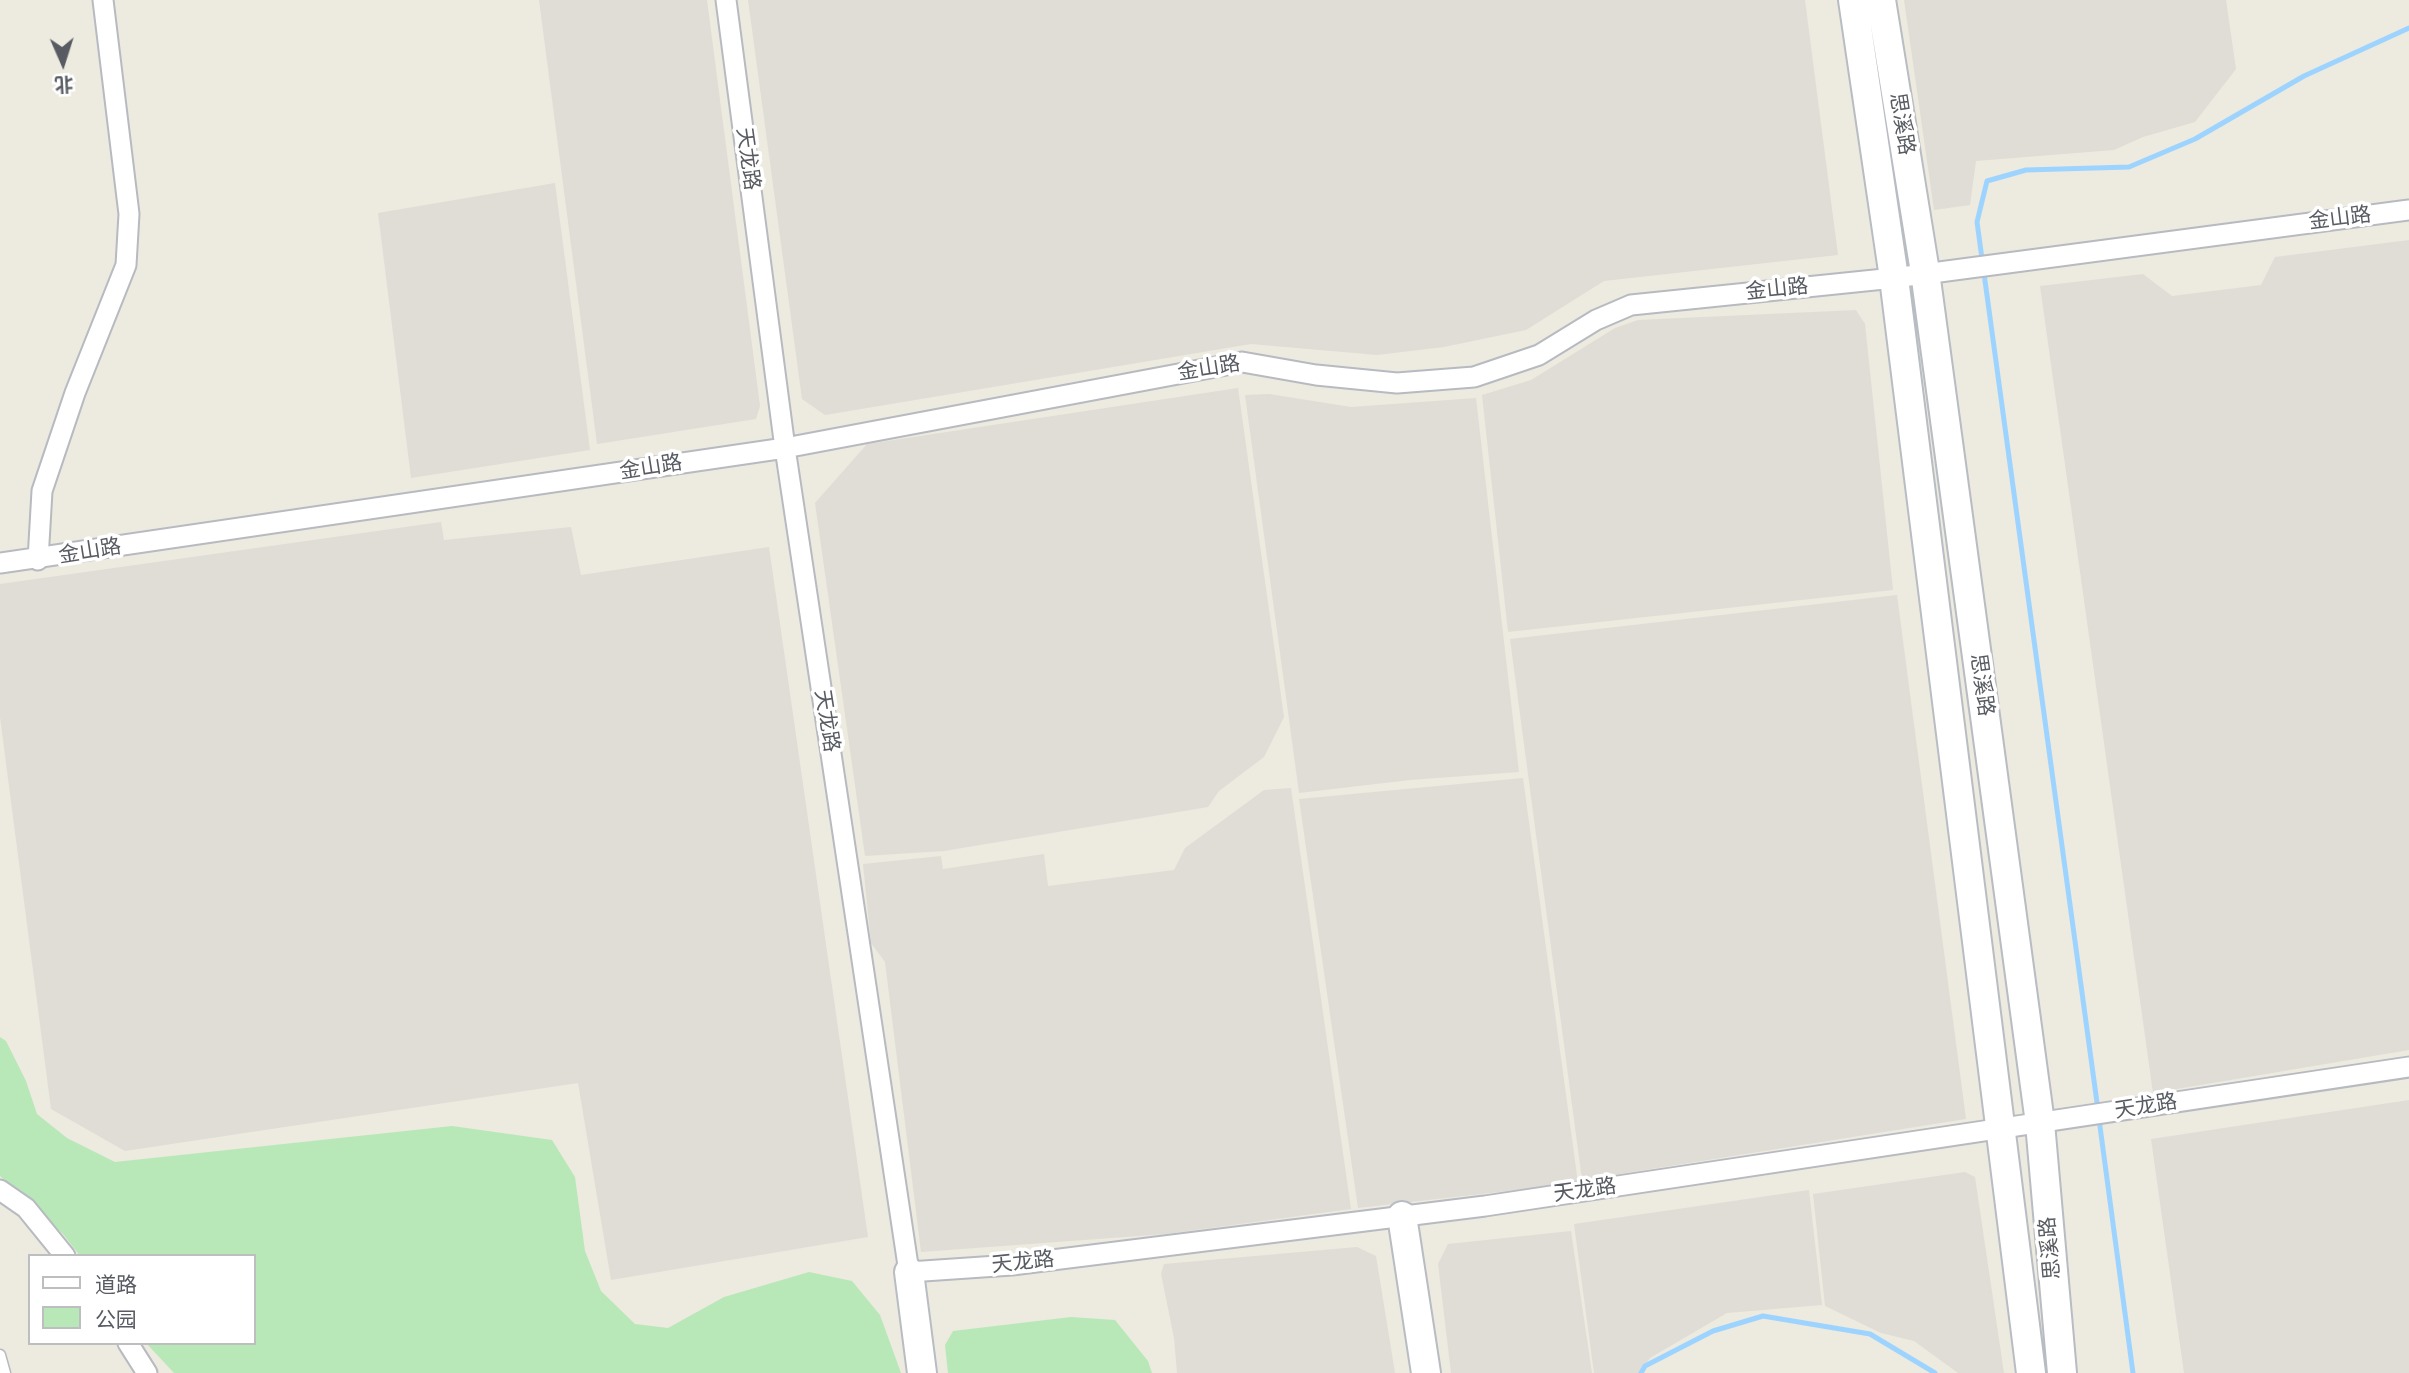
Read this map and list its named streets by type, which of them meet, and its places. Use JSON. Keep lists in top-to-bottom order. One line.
{"streets":{"street":["思溪路","天龙路","金山路"]},"crossings":[["思溪路","天龙路"],["思溪路","金山路"],["天龙路","金山路"]],"legend":["道路","公园"],"north":"bottom"}
